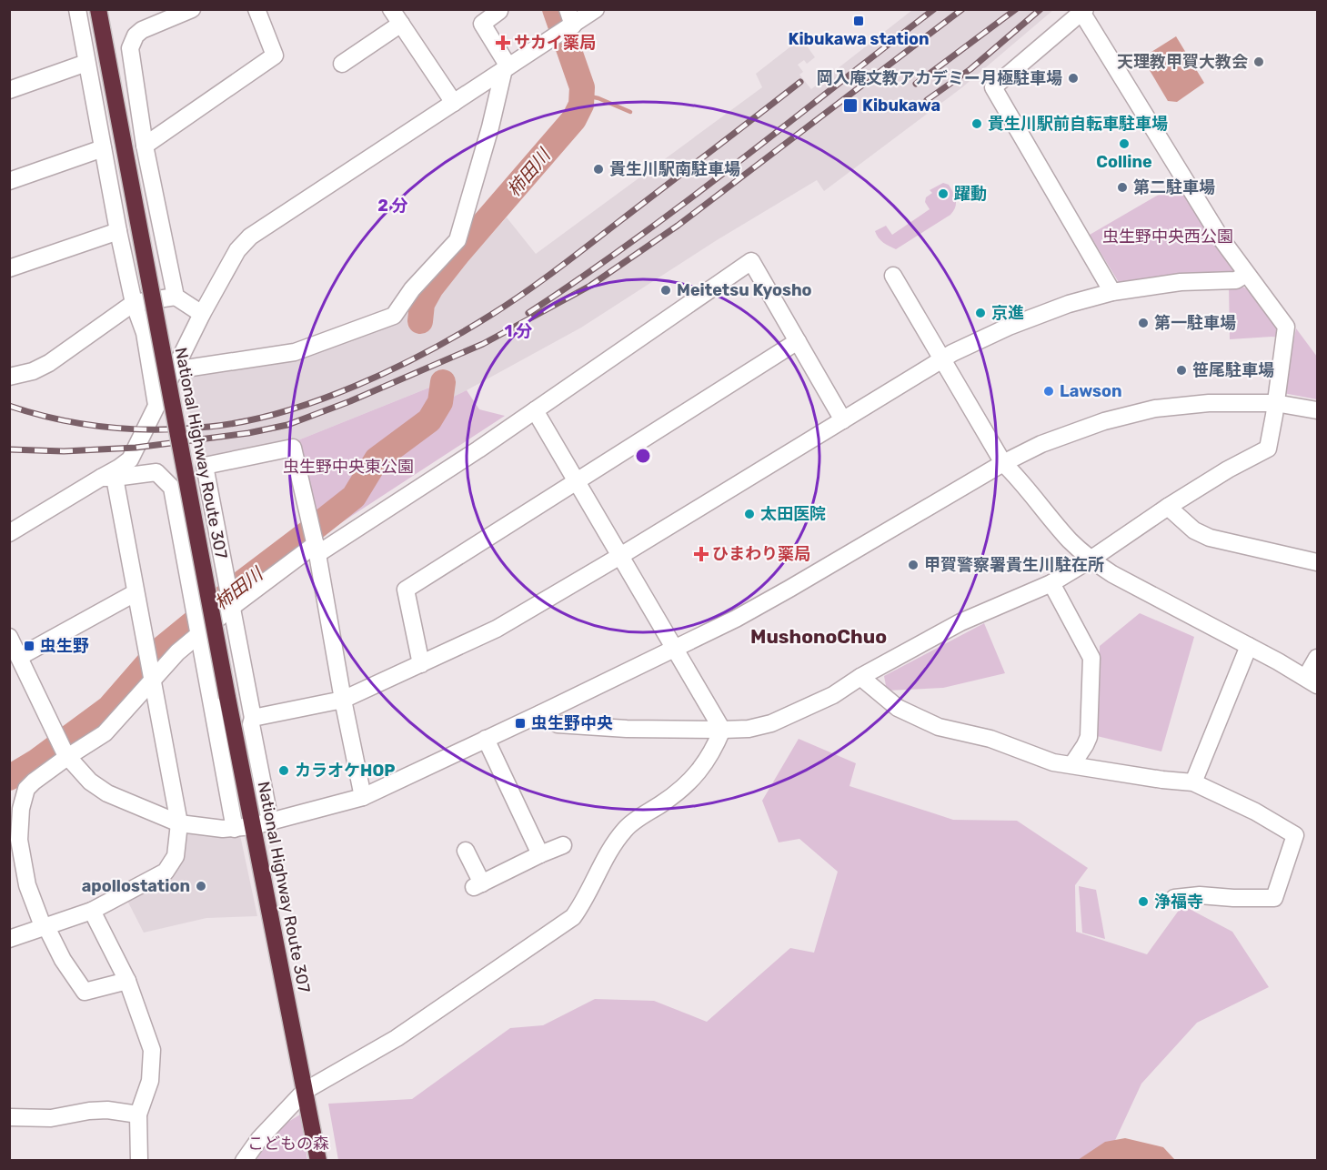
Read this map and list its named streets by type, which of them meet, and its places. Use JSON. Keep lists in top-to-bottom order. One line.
{"streets":{"highway":["National Highway Route 307"]},"districts":["MushonoChuo"],"water":["柿田川"],"parks":["虫生野中央西公園","虫生野中央東公園","こどもの森"],"places":{"transit":["Kibukawa station","Kibukawa","虫生野","虫生野中央"],"health":["サカイ薬局","ひまわり薬局"],"other":["天理教甲賀大教会","岡入庵文教アカデミー月極駐車場","貴生川駅前自転車駐車場","Colline","貴生川駅南駐車場","第二駐車場","躍動","Meitetsu Kyosho","京進","第一駐車場","笹尾駐車場","Lawson","太田医院","甲賀警察署貴生川駐在所","カラオケHOP","apollostation","浄福寺"]},"rings":["2 分","1 分"]}
